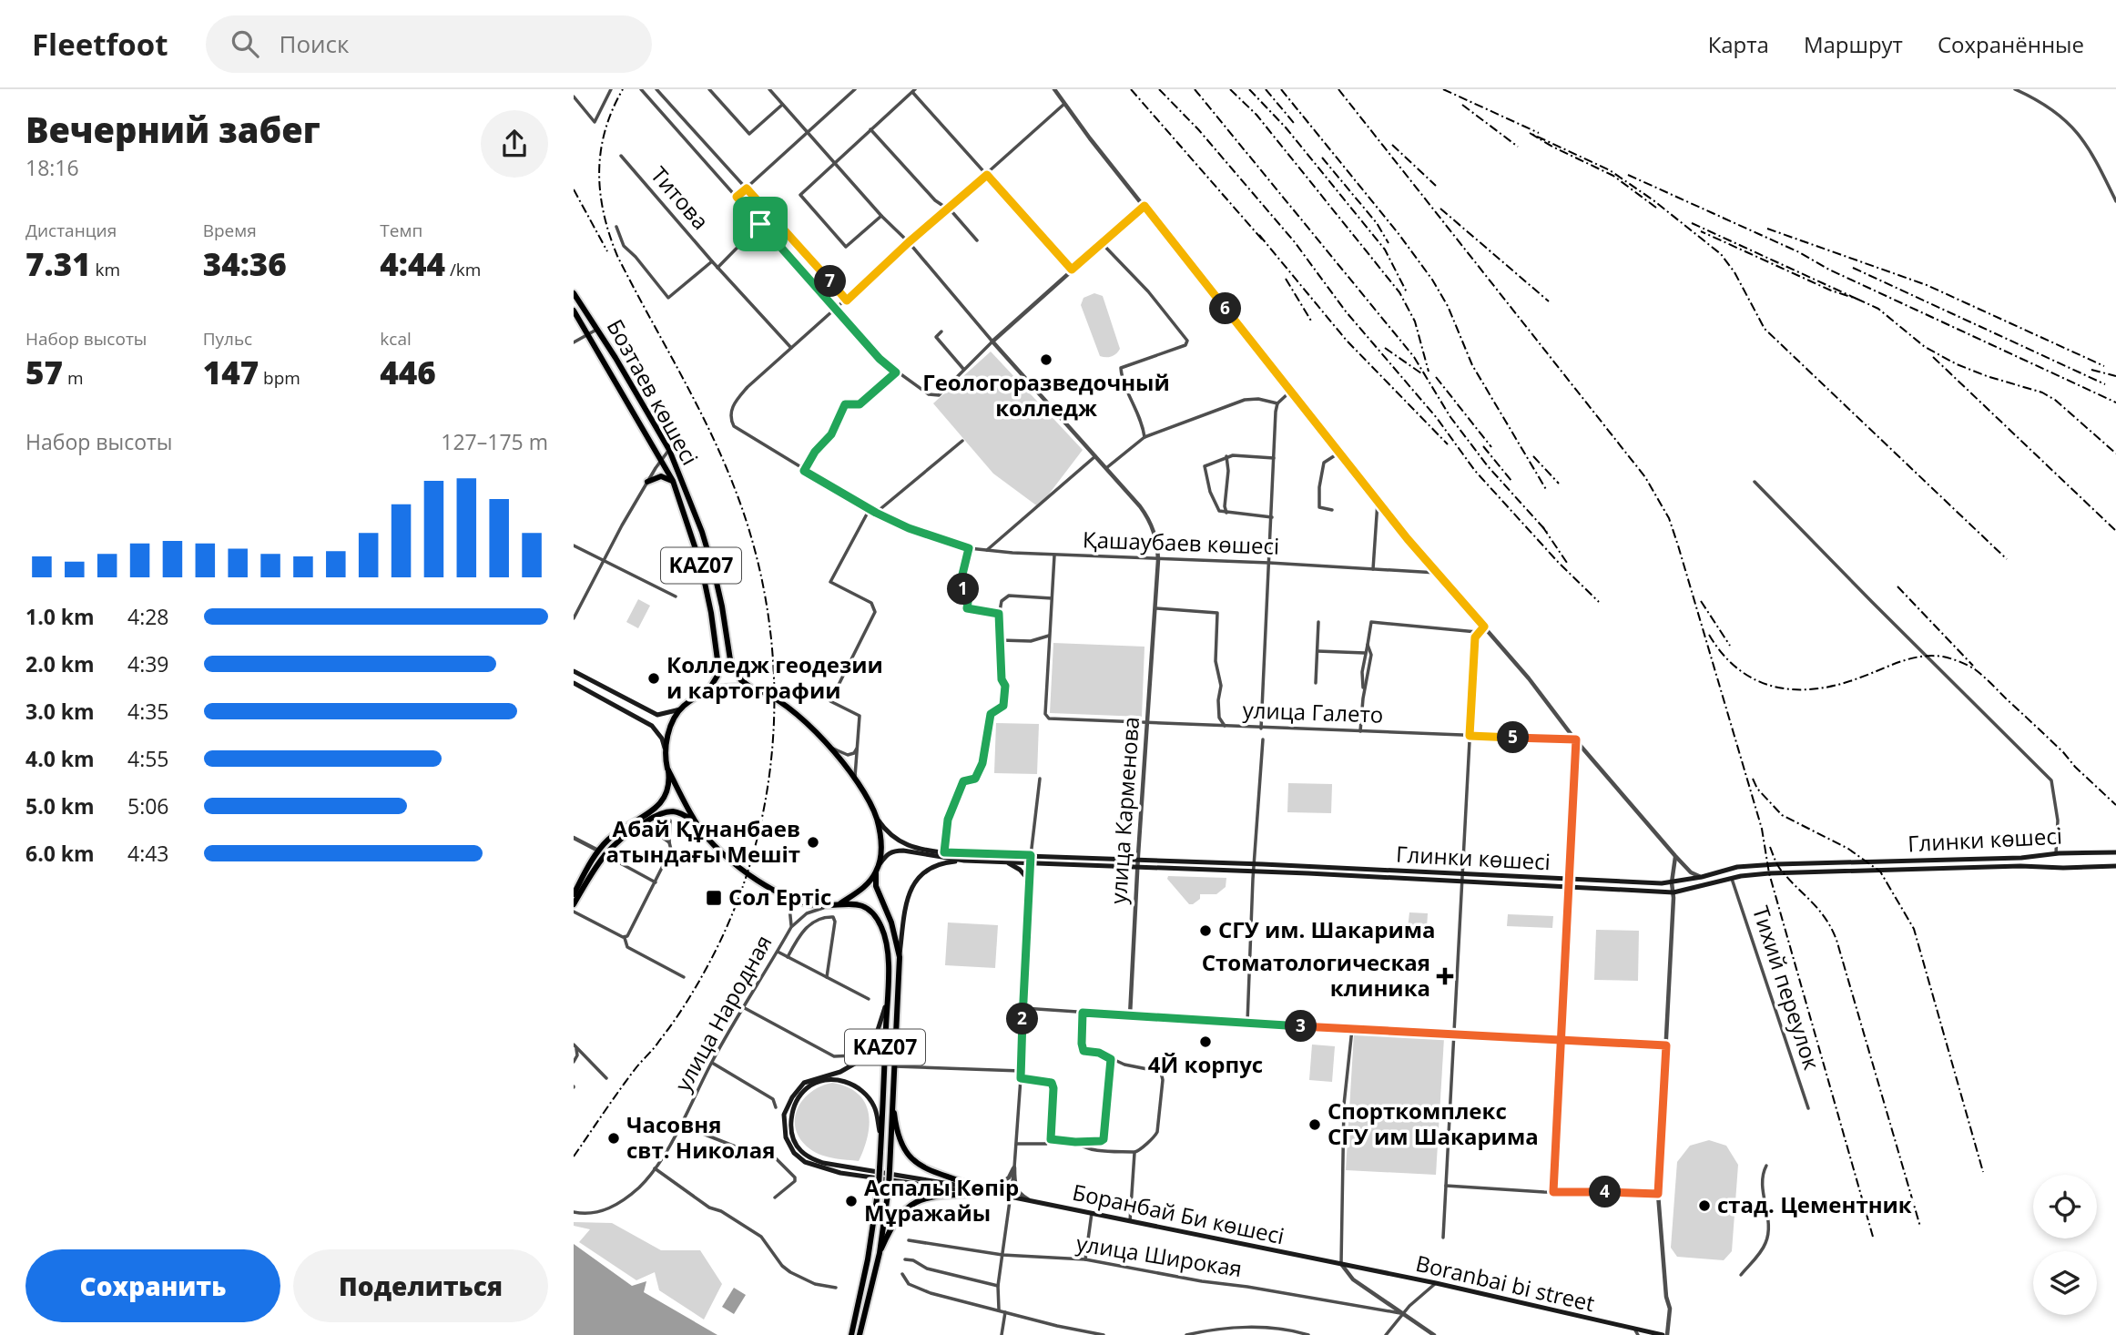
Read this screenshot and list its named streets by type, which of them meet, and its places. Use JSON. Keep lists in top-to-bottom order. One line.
{"streets":{"main road":["Бозтаев көшесі","KAZ07","Глинки көшесі","Боранбай Би көшесі","Boranbai bi street"],"street":["Титова","Қашаубаев көшесі","улица Галето","улица Карменова","Тихий переулок","улица Народная","улица Широкая"]},"crossings":[["Титова","Қашаубаев көшесі"],["Бозтаев көшесі","KAZ07"],["Бозтаев көшесі","Глинки көшесі"],["Бозтаев көшесі","улица Народная"],["Қашаубаев көшесі","улица Карменова"],["KAZ07","Глинки көшесі"],["KAZ07","улица Народная"],["улица Галето","улица Карменова"],["улица Карменова","Глинки көшесі"],["Глинки көшесі","Тихий переулок"],["Глинки көшесі","улица Народная"],["Боранбай Би көшесі","Boranbai bi street"]],"places":{"other":["Геологоразведочный колледж","Колледж геодезии и картографии","Абай Құнанбаев атындағы Мешіт","СГУ им. Шакарима","4Й корпус","Спорткомплекс СГУ им Шакарима","Часовня свт. Николая","Аспалы Көпір Мұражайы","стад. Цементник"],"transit":["Сол Ертіс"],"health":["Стоматологическая клиника"]},"page":{"header":"Fleetfoot","search":"Поиск","nav":["Карта","Маршрут","Сохранённые"],"heading":["Вечерний забег","18:16"],"stats":[["Дистанция","7.31 km"],["Время","34:36"],["Темп","4:44 /km"],["Набор высоты","57 m"],["Пульс","147 bpm"],["kcal","446"]],"pins":["7","6","1","5","2","3","4"],"chart":["Набор высоты","127–175 m"],"list":[{"name":"1.0 km","note":"4:28"},{"name":"2.0 km","note":"4:39"},{"name":"3.0 km","note":"4:35"},{"name":"4.0 km","note":"4:55"},{"name":"5.0 km","note":"5:06"},{"name":"6.0 km","note":"4:43"}],"buttons":["Сохранить","Поделиться"]}}
